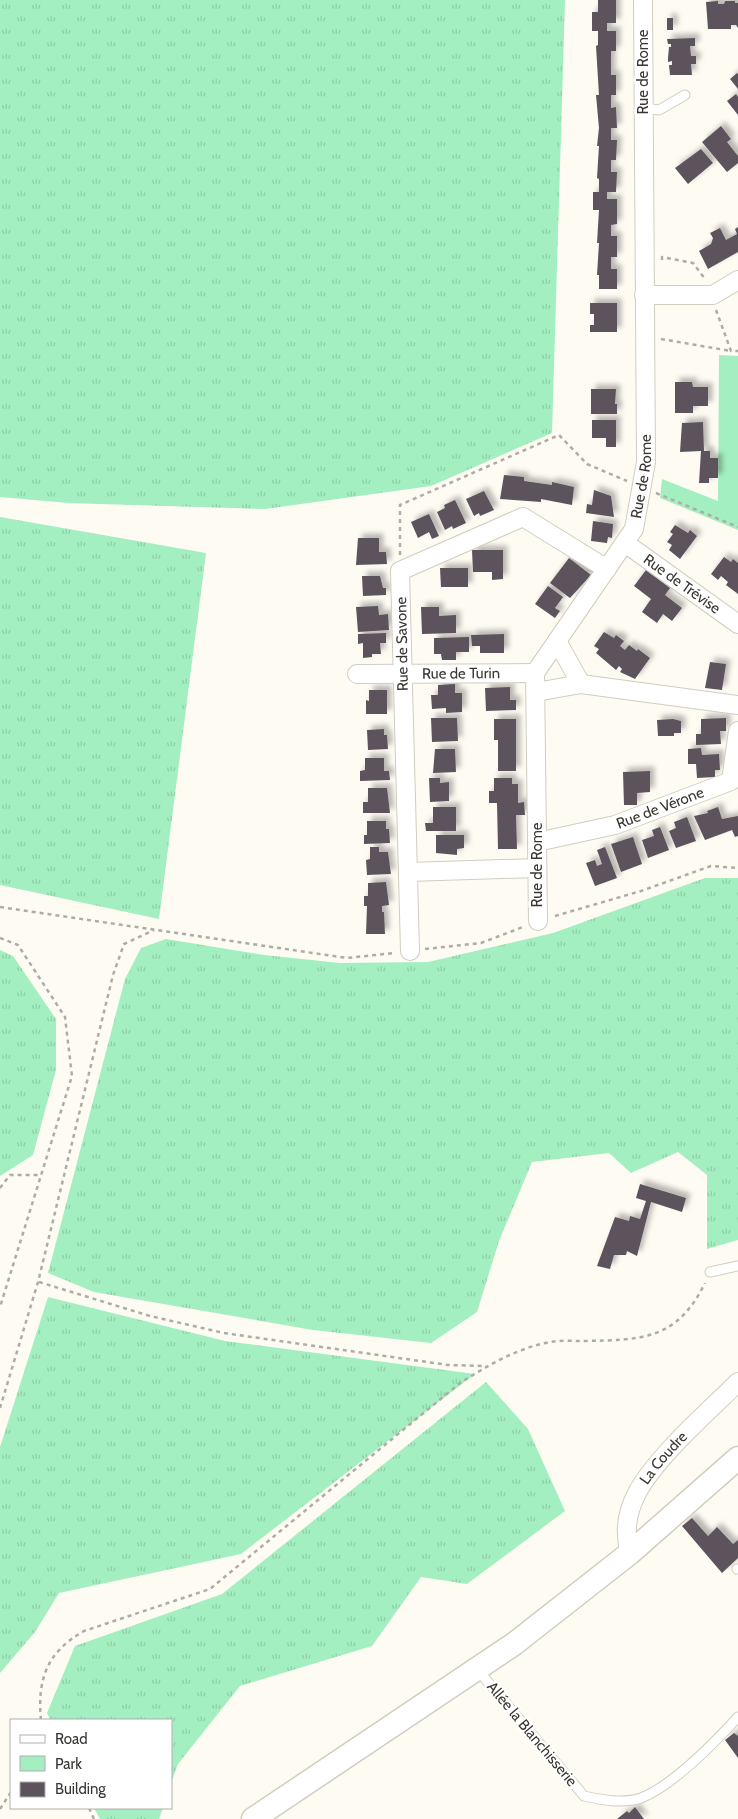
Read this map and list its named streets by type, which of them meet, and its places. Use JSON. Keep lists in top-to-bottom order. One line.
{"streets":{"street":["Rue de Rome","Rue de Trévise","Rue de Savone","Rue de Turin","Rue de Vérone","La Coudre"],"lane":["Allée la Blanchisserie"]},"crossings":[["Rue de Rome","Rue de Trévise"],["Rue de Rome","Rue de Turin"],["Rue de Rome","Rue de Vérone"],["Rue de Savone","Rue de Turin"]],"legend":["Road","Park","Building"]}
